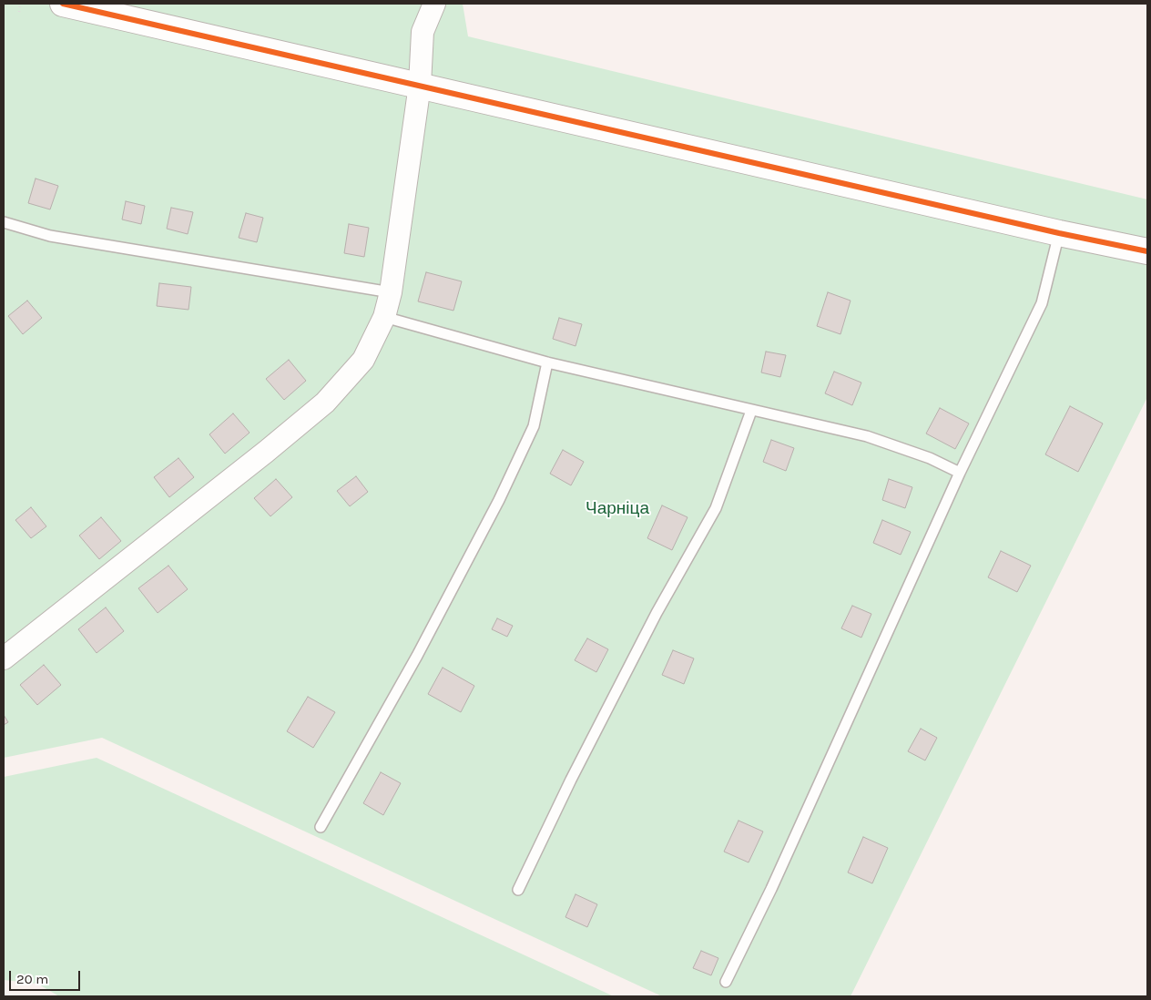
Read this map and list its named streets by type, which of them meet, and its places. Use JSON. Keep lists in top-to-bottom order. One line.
{"parks":["Чарніца"],"scale_bar":"20 m"}
